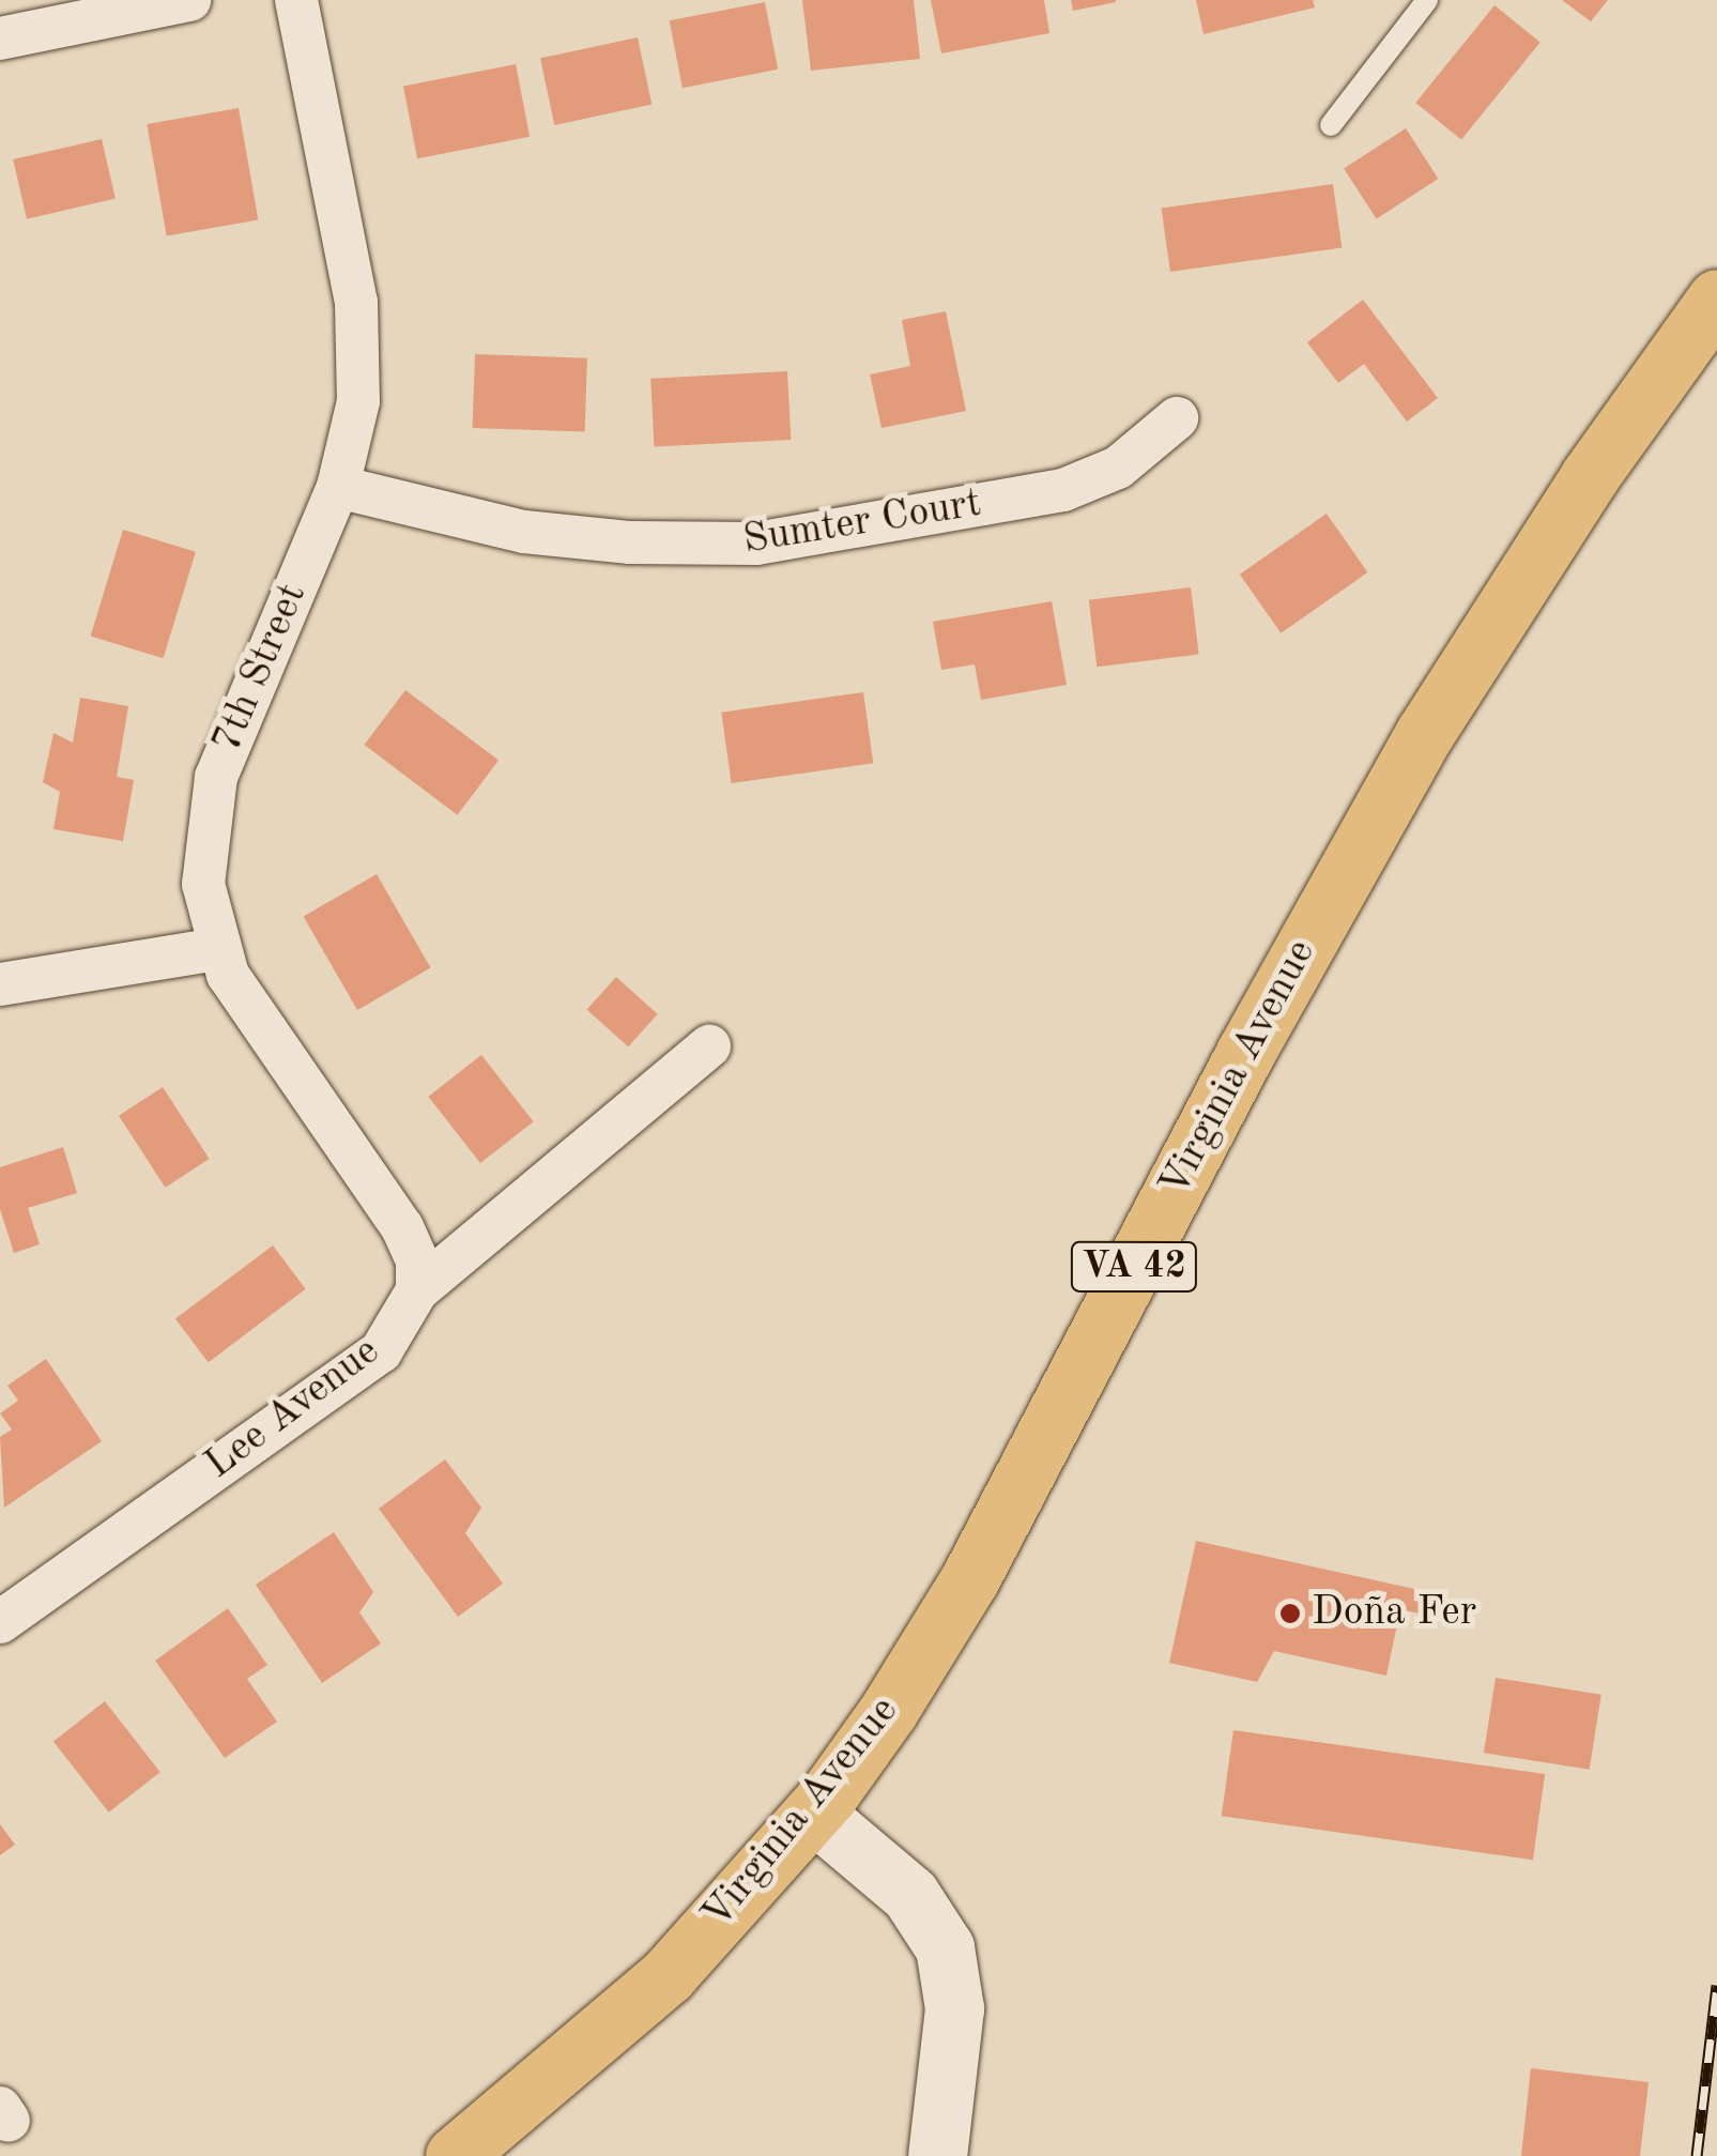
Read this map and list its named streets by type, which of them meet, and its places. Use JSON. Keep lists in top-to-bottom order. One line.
{"streets":{"main road":["Virginia Avenue","VA 42"],"street":["Sumter Court","7th Street","Lee Avenue"]},"crossings":[["Sumter Court","7th Street"],["7th Street","Lee Avenue"]],"places":["Doña Fer"]}
